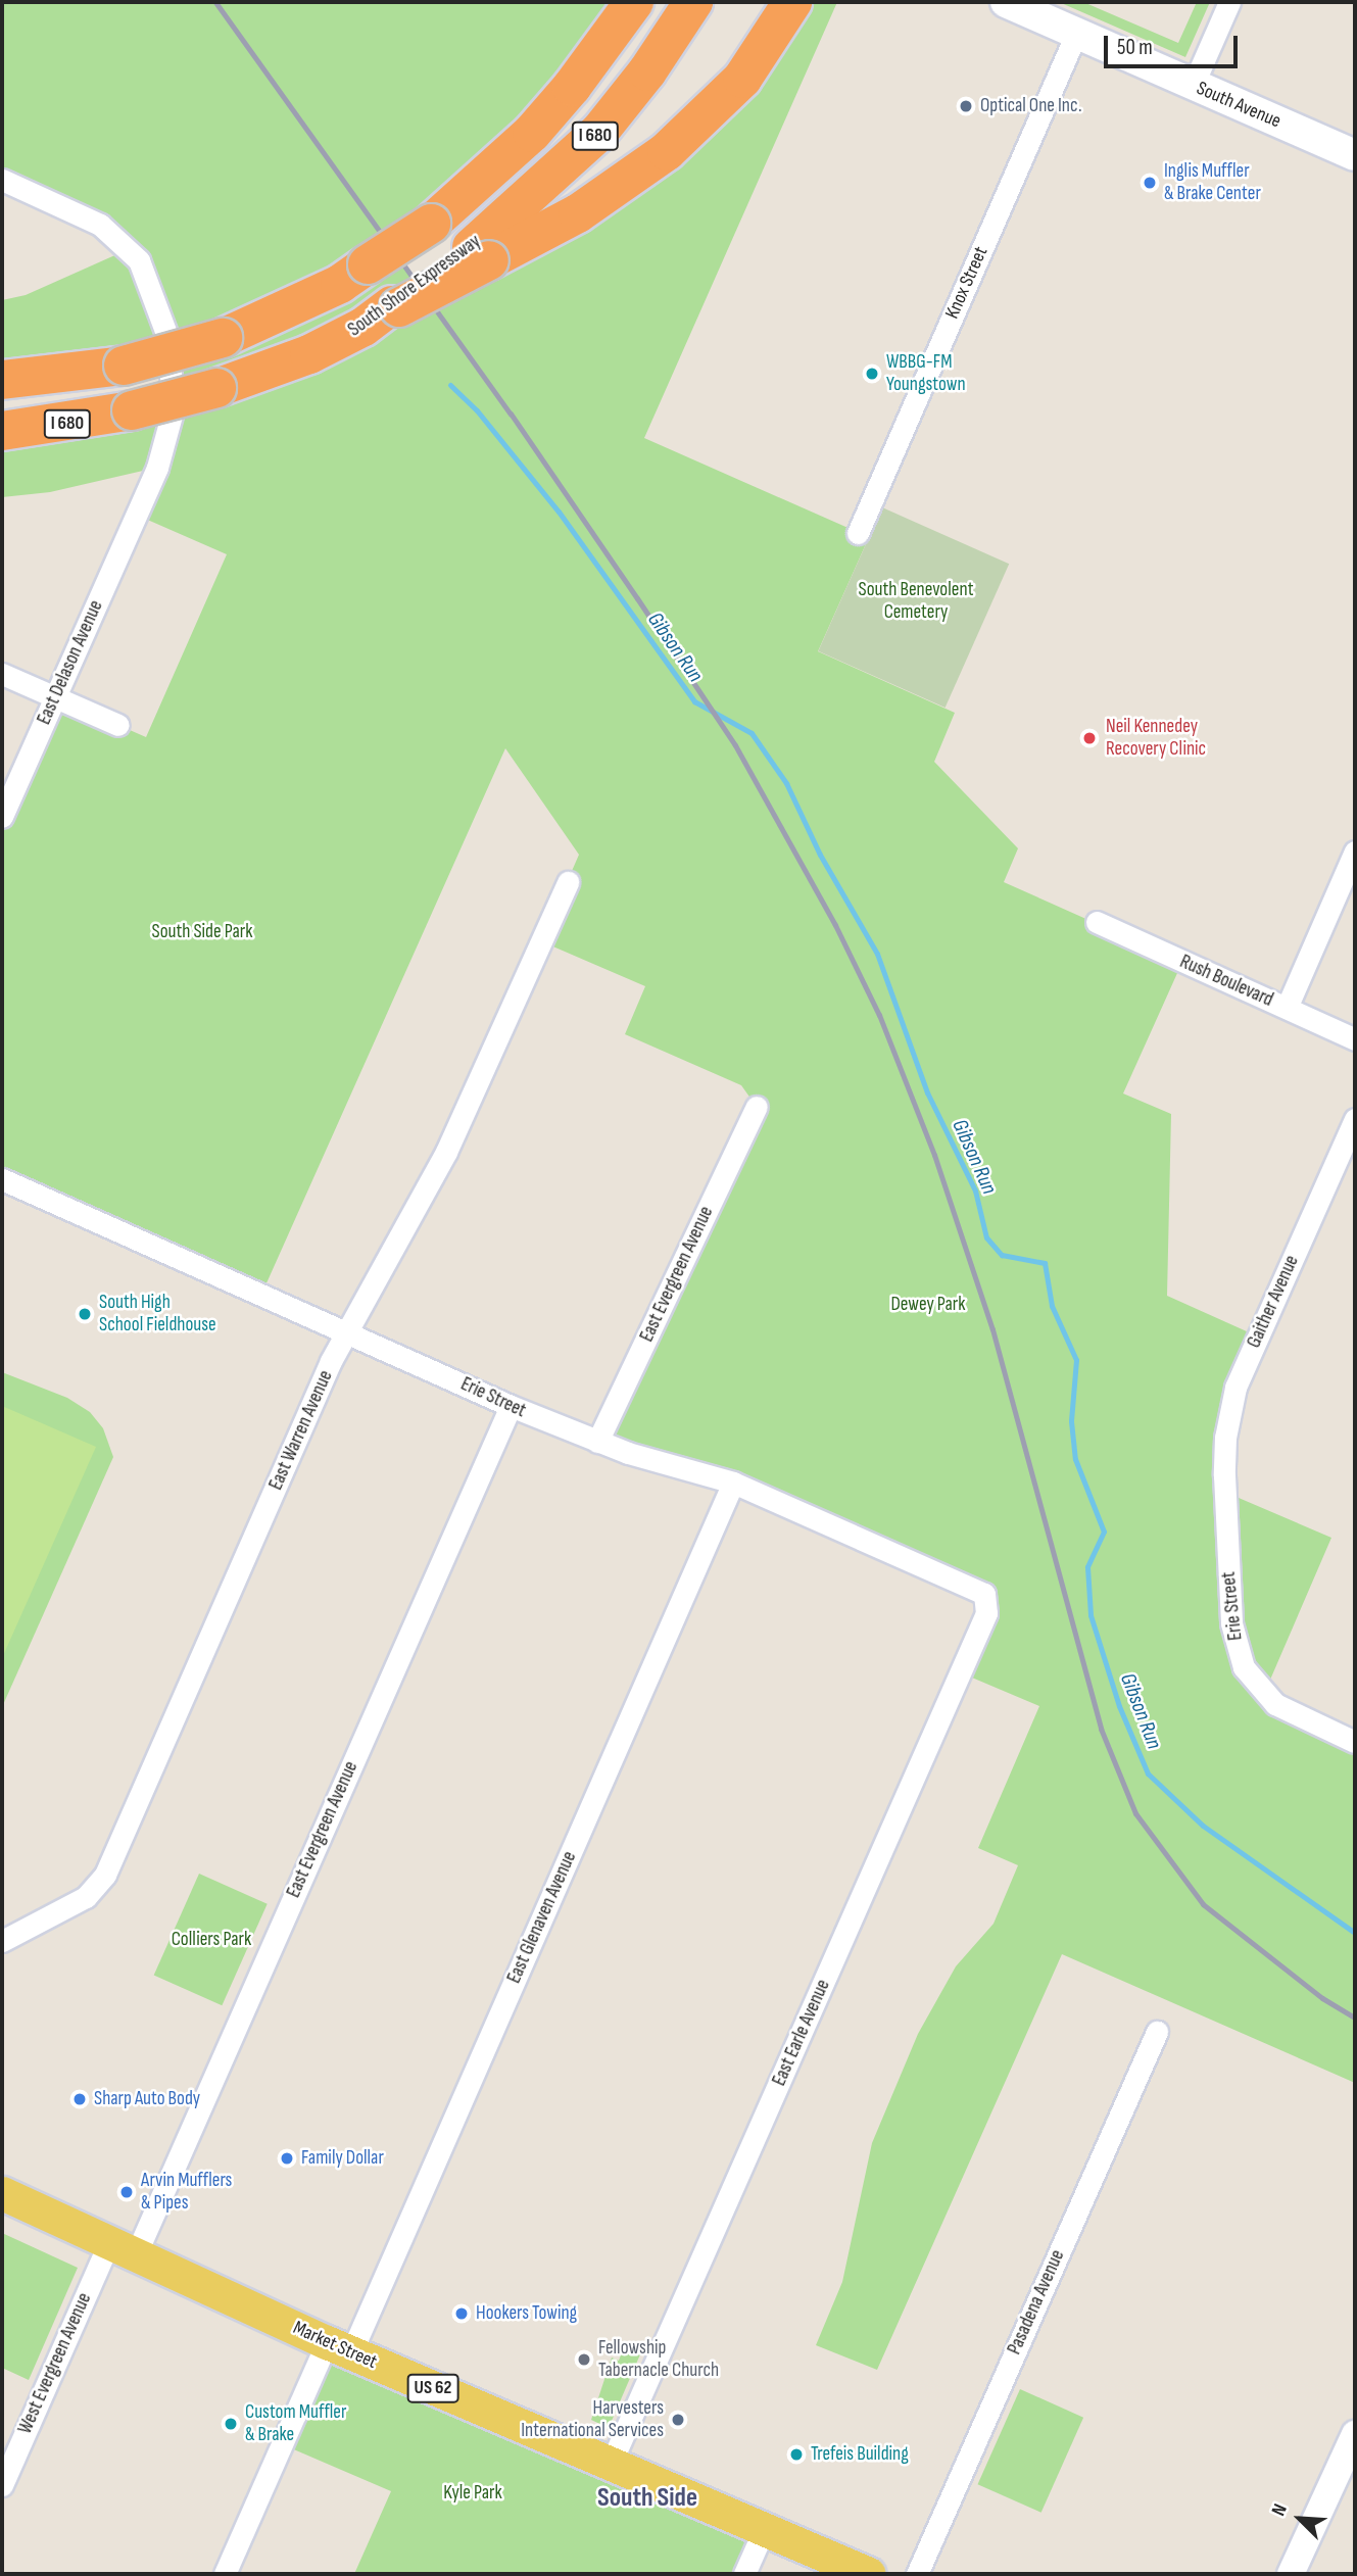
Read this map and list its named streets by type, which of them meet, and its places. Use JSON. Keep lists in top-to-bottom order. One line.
{"streets":{"highway":["I 680","South Shore Expressway"],"main road":["South Avenue","Market Street","US 62"],"street":["Knox Street","East Delason Avenue","Rush Boulevard","East Evergreen Avenue","Gaither Avenue","Erie Street","East Warren Avenue","East Glenaven Avenue","East Earle Avenue","Pasadena Avenue","West Evergreen Avenue"]},"crossings":[["South Avenue","Knox Street"],["East Evergreen Avenue","Erie Street"],["East Evergreen Avenue","Market Street"],["East Evergreen Avenue","West Evergreen Avenue"],["Gaither Avenue","Erie Street"],["Erie Street","East Warren Avenue"],["Erie Street","East Glenaven Avenue"],["Erie Street","East Earle Avenue"],["East Glenaven Avenue","Market Street"],["East Earle Avenue","Market Street"],["Market Street","West Evergreen Avenue"]],"districts":["South Side"],"water":["Gibson Run"],"parks":["South Benevolent Cemetery","South Side Park","Dewey Park","Colliers Park","Kyle Park"],"places":["Optical One Inc.","Inglis Muffler & Brake Center","WBBG-FM Youngstown","Neil Kennedey Recovery Clinic","South High School Fieldhouse","Sharp Auto Body","Family Dollar","Arvin Mufflers & Pipes","Hookers Towing","Fellowship Tabernacle Church","Harvesters International Services","Custom Muffler & Brake","Trefeis Building"],"scale_bar":"50 m","north":"top left"}
